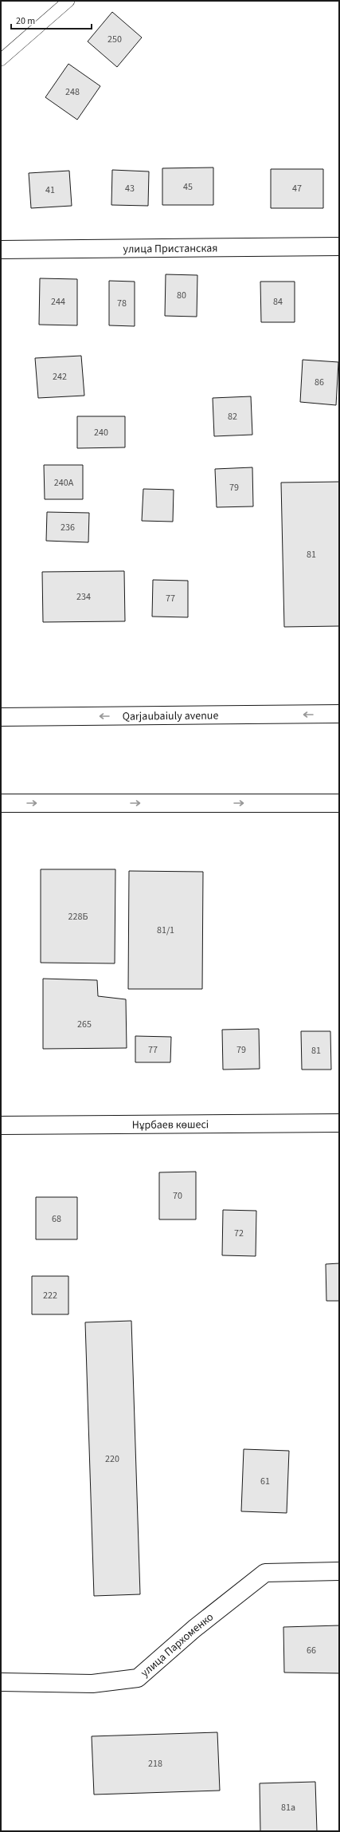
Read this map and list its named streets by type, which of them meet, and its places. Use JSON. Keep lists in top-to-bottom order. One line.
{"streets":{"main road":["улица Пристанская","Qarjaubaiuly avenue","Нұрбаев көшесі","улица Пархоменко"]},"house_numbers":["250","248","45","43","47","41","80","244","84","78","242","86","82","240","240A","79","236","81","234","77","228Б","81/1","265","77","79","81","70","68","72","222","220","61","66","218","81а"],"scale_bar":"20 m"}
